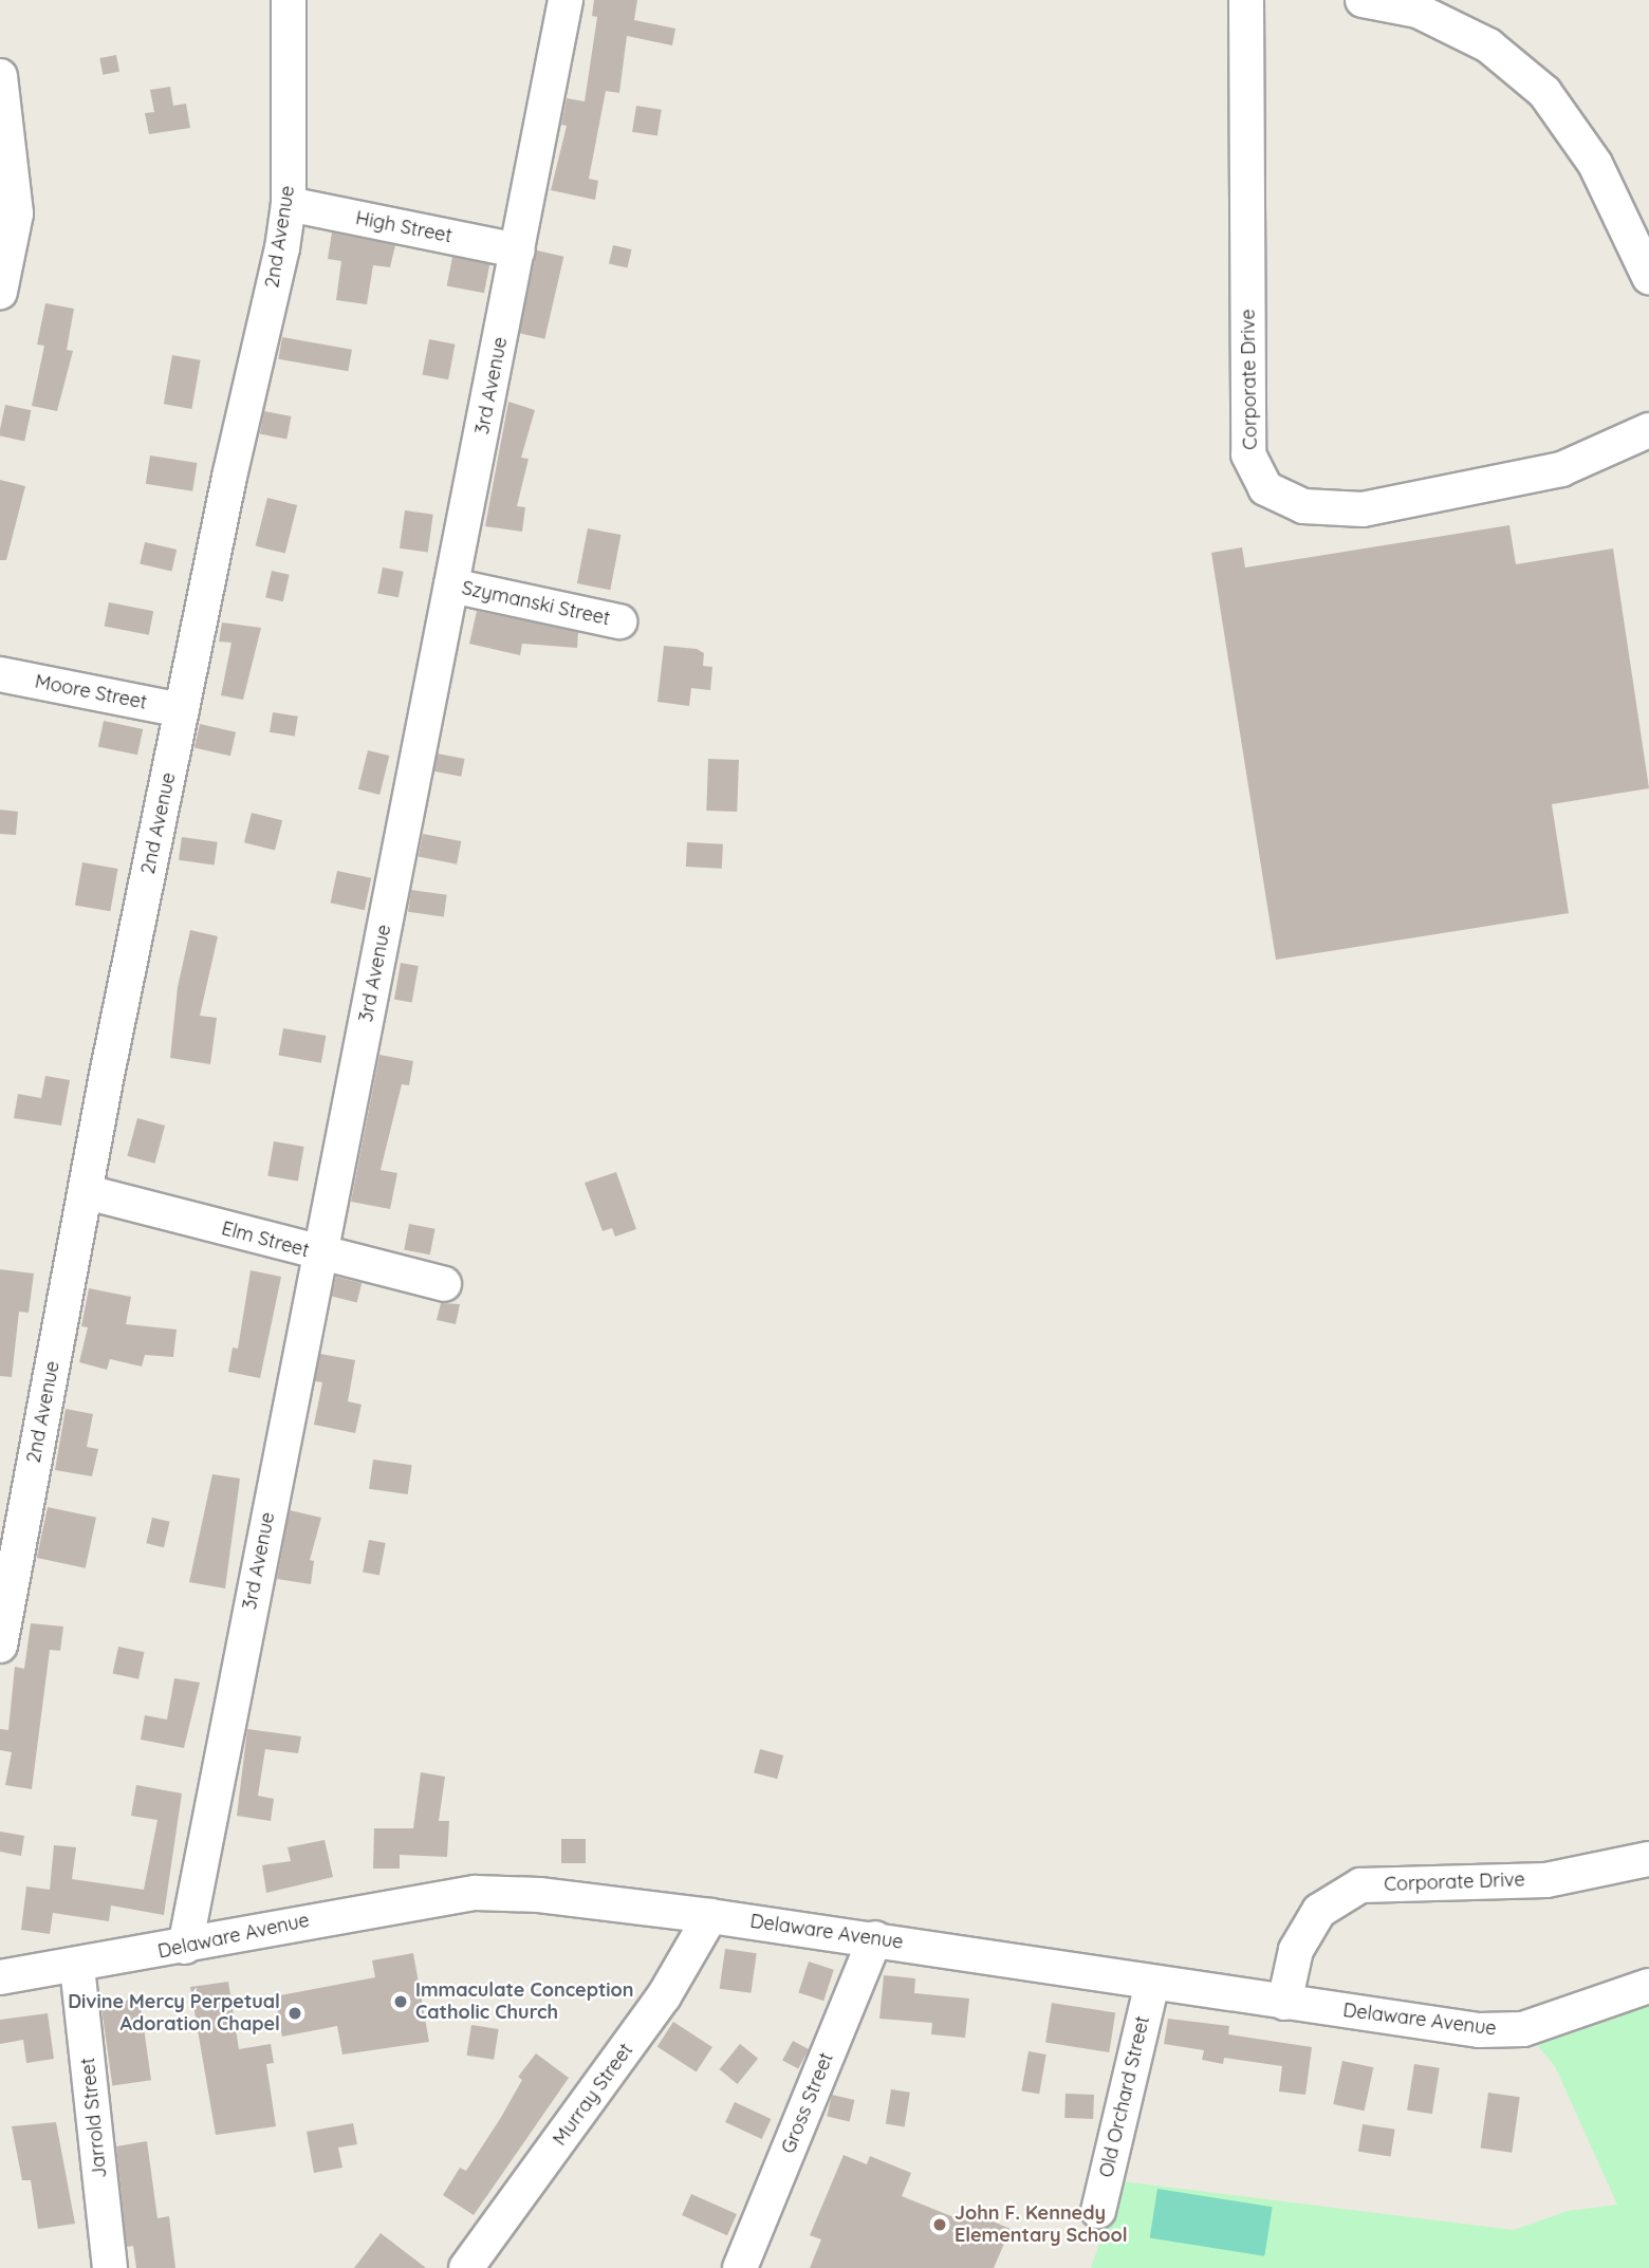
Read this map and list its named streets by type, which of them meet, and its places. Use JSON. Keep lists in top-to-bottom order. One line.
{"streets":{"street":["High Street","2nd Avenue","Corporate Drive","3rd Avenue","Szymanski Street","Moore Street","Elm Street","Delaware Avenue","Murray Street","Old Orchard Street","Gross Street","Jarrold Street"]},"crossings":[["High Street","2nd Avenue"],["High Street","3rd Avenue"],["2nd Avenue","Moore Street"],["2nd Avenue","Elm Street"],["Corporate Drive","Delaware Avenue"],["3rd Avenue","Szymanski Street"],["3rd Avenue","Elm Street"],["3rd Avenue","Delaware Avenue"],["Delaware Avenue","Murray Street"],["Delaware Avenue","Old Orchard Street"],["Delaware Avenue","Gross Street"],["Delaware Avenue","Jarrold Street"]],"places":["Immaculate Conception Catholic Church","Divine Mercy Perpetual Adoration Chapel","John F. Kennedy Elementary School"]}
